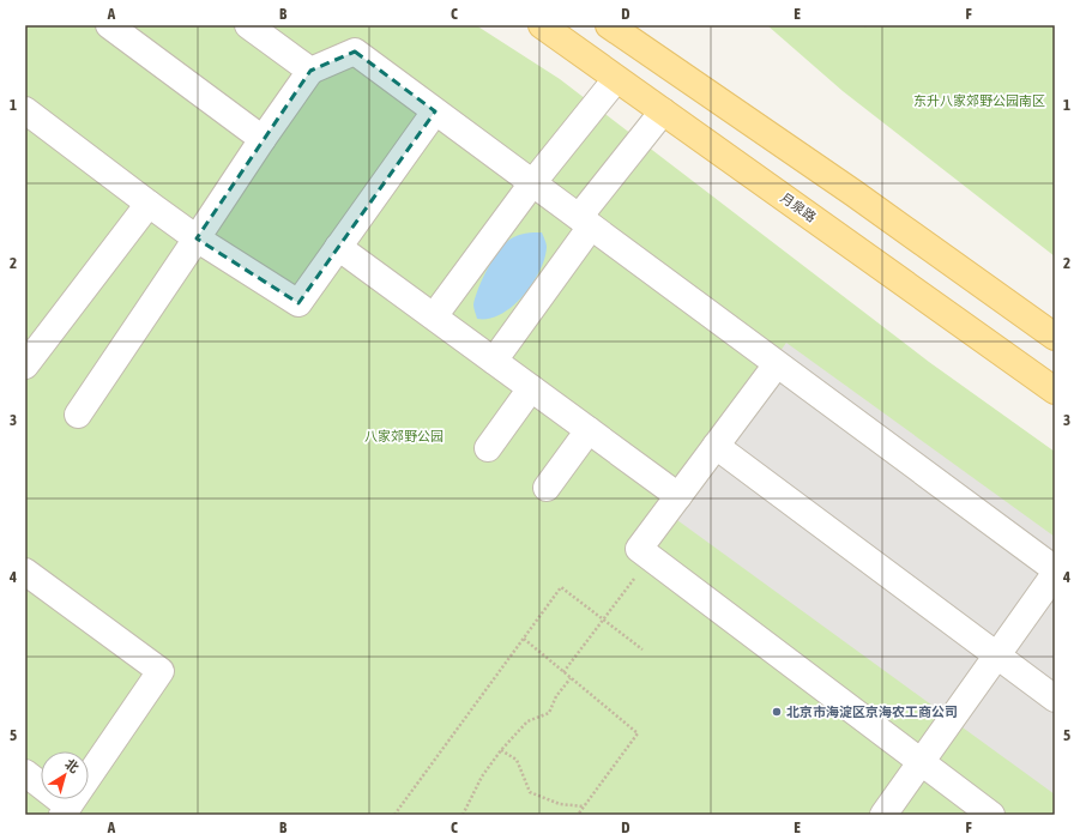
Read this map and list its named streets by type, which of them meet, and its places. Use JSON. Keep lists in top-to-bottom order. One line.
{"streets":{"main road":["月泉路"]},"parks":["东升八家郊野公园南区","八家郊野公园"],"places":["北京市海淀区京海农工商公司"],"north":"top right","grid":{"columns":["A","B","C","D","E","F"],"rows":["1","2","3","4","5"]}}
